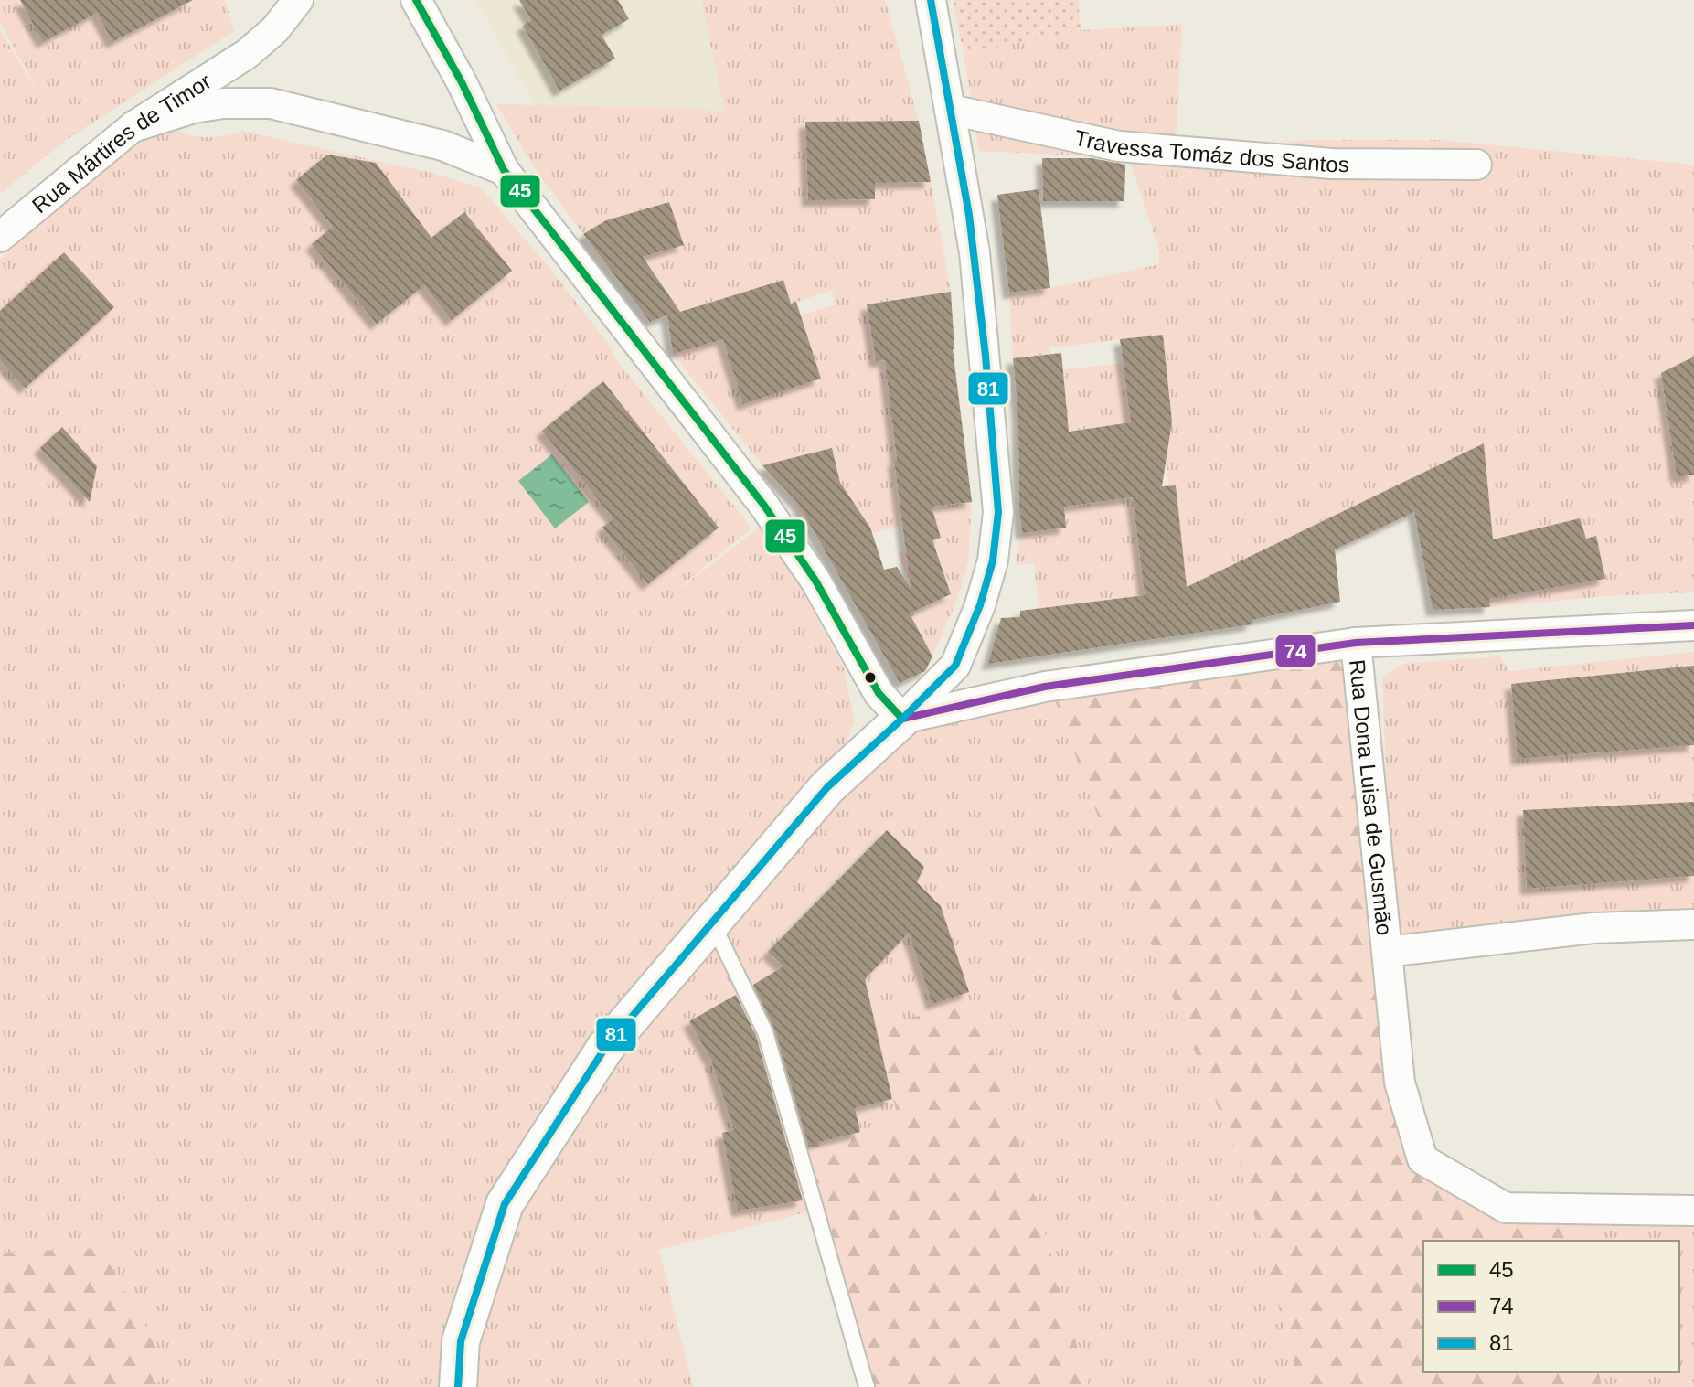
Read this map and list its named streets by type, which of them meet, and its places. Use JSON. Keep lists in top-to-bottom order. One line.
{"streets":{"street":["Rua Mártires de Timor","Travessa Tomáz dos Santos","Rua Dona Luisa de Gusmão"]},"lines":["transit line 45","transit line 81","transit line 74"],"legend":["45","74","81"]}
